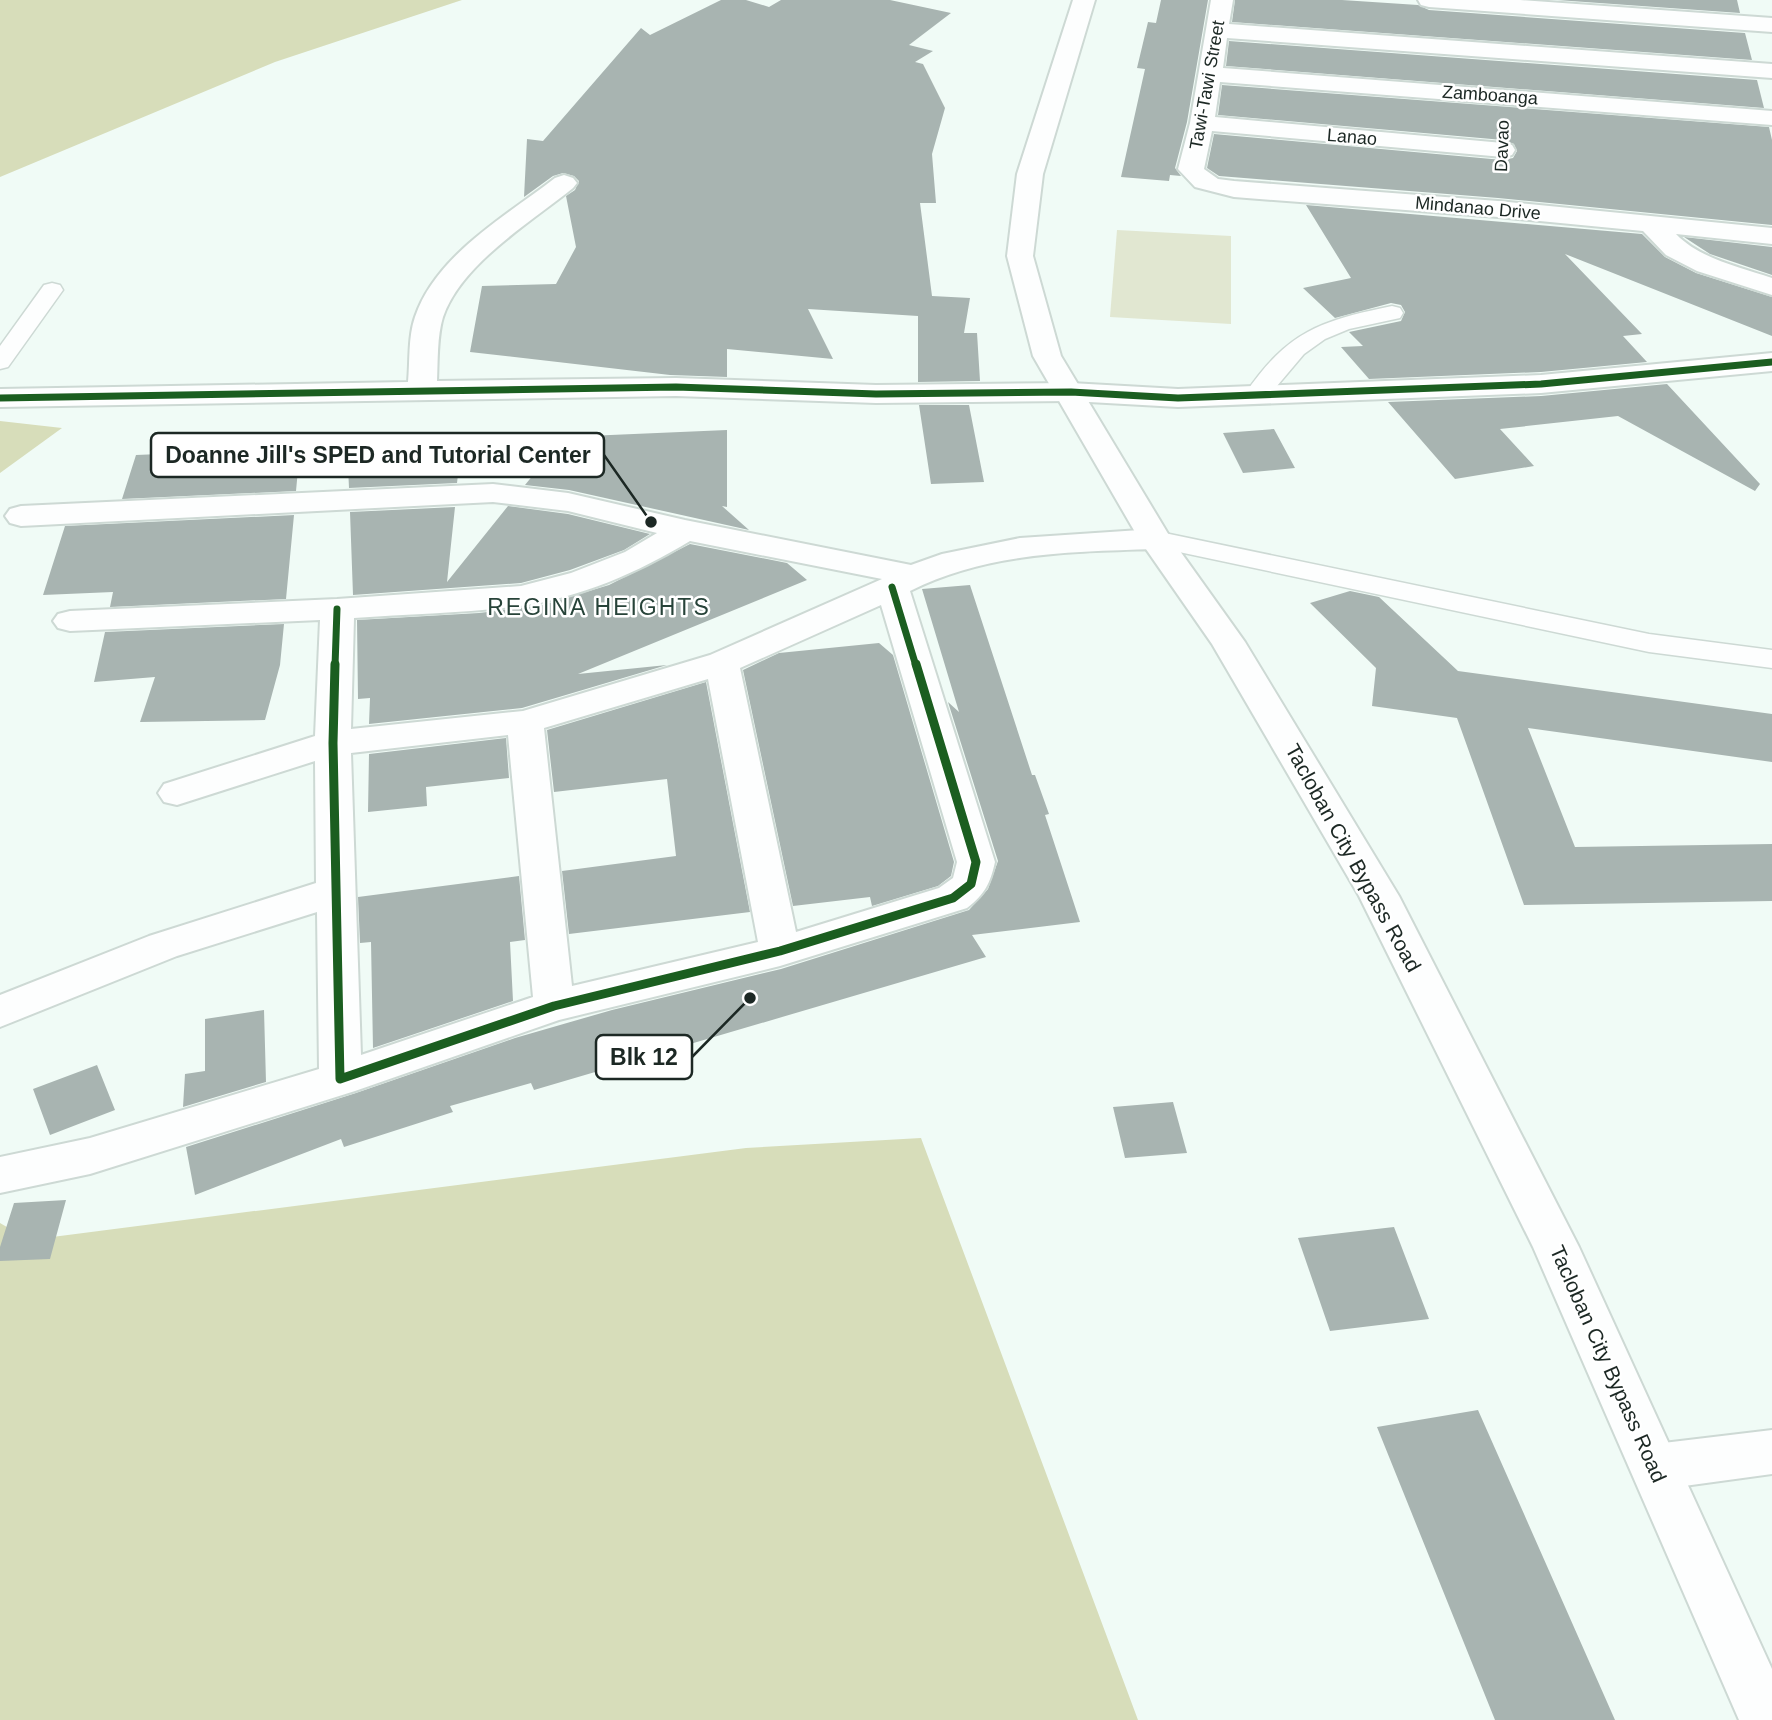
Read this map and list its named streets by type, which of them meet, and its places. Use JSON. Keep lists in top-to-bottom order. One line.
{"streets":{"main road":["Tawi-Tawi Street","Zamboanga","Lanao","Davao","Mindanao Drive","Tacloban City Bypass Road"]},"crossings":[["Tawi-Tawi Street","Zamboanga"],["Tawi-Tawi Street","Lanao"],["Tawi-Tawi Street","Mindanao Drive"],["Zamboanga","Davao"],["Lanao","Davao"],["Lanao","Mindanao Drive"],["Davao","Mindanao Drive"]],"districts":["REGINA HEIGHTS"],"places":["Doanne Jill's SPED and Tutorial Center","Blk 12"]}
